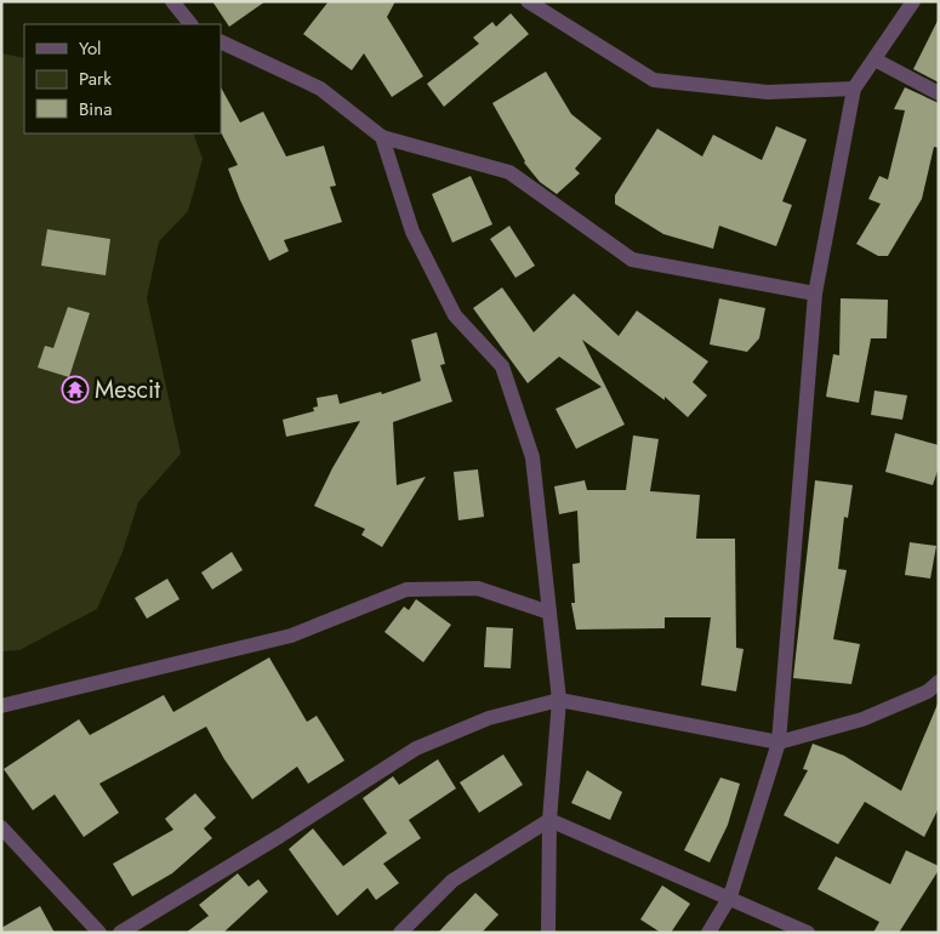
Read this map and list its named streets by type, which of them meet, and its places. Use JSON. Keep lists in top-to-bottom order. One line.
{"places":{"temple":["Mescit"]},"legend":["Yol","Park","Bina"]}
